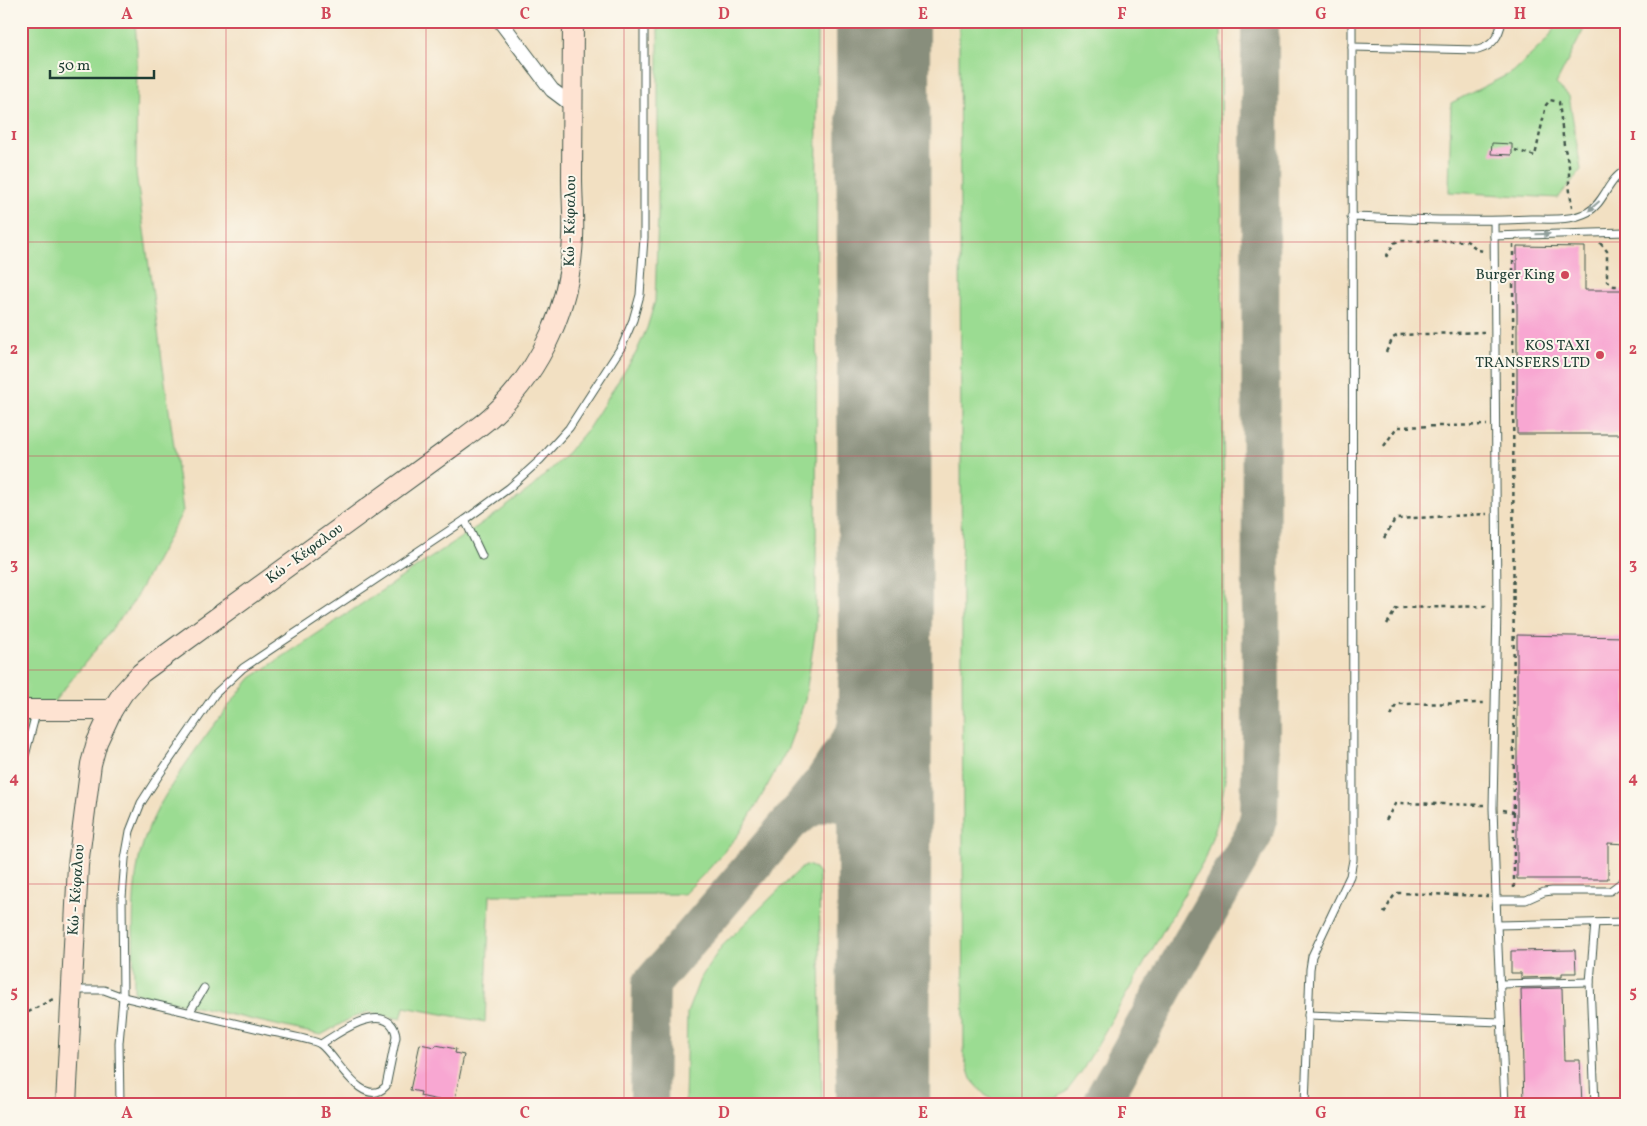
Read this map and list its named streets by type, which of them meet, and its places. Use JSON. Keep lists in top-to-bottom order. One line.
{"streets":{"main road":["Κώ - Κέφαλου"]},"places":["Burger King","KOS TAXI TRANSFERS LTD"],"scale_bar":"50 m","grid":{"columns":["A","B","C","D","E","F","G","H"],"rows":["1","2","3","4","5"]}}
